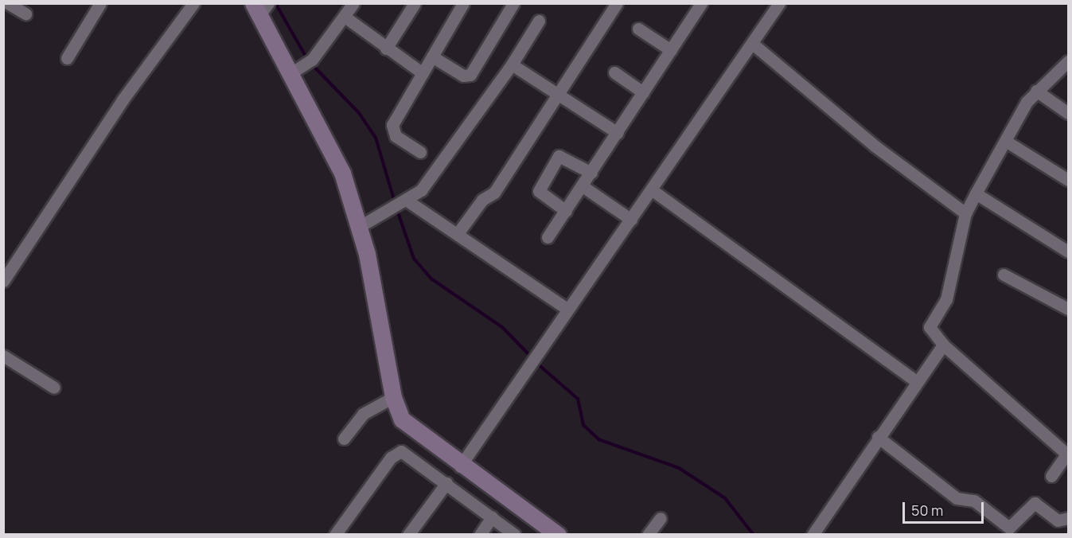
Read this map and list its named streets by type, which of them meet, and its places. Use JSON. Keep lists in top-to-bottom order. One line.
{"scale_bar":"50 m"}
